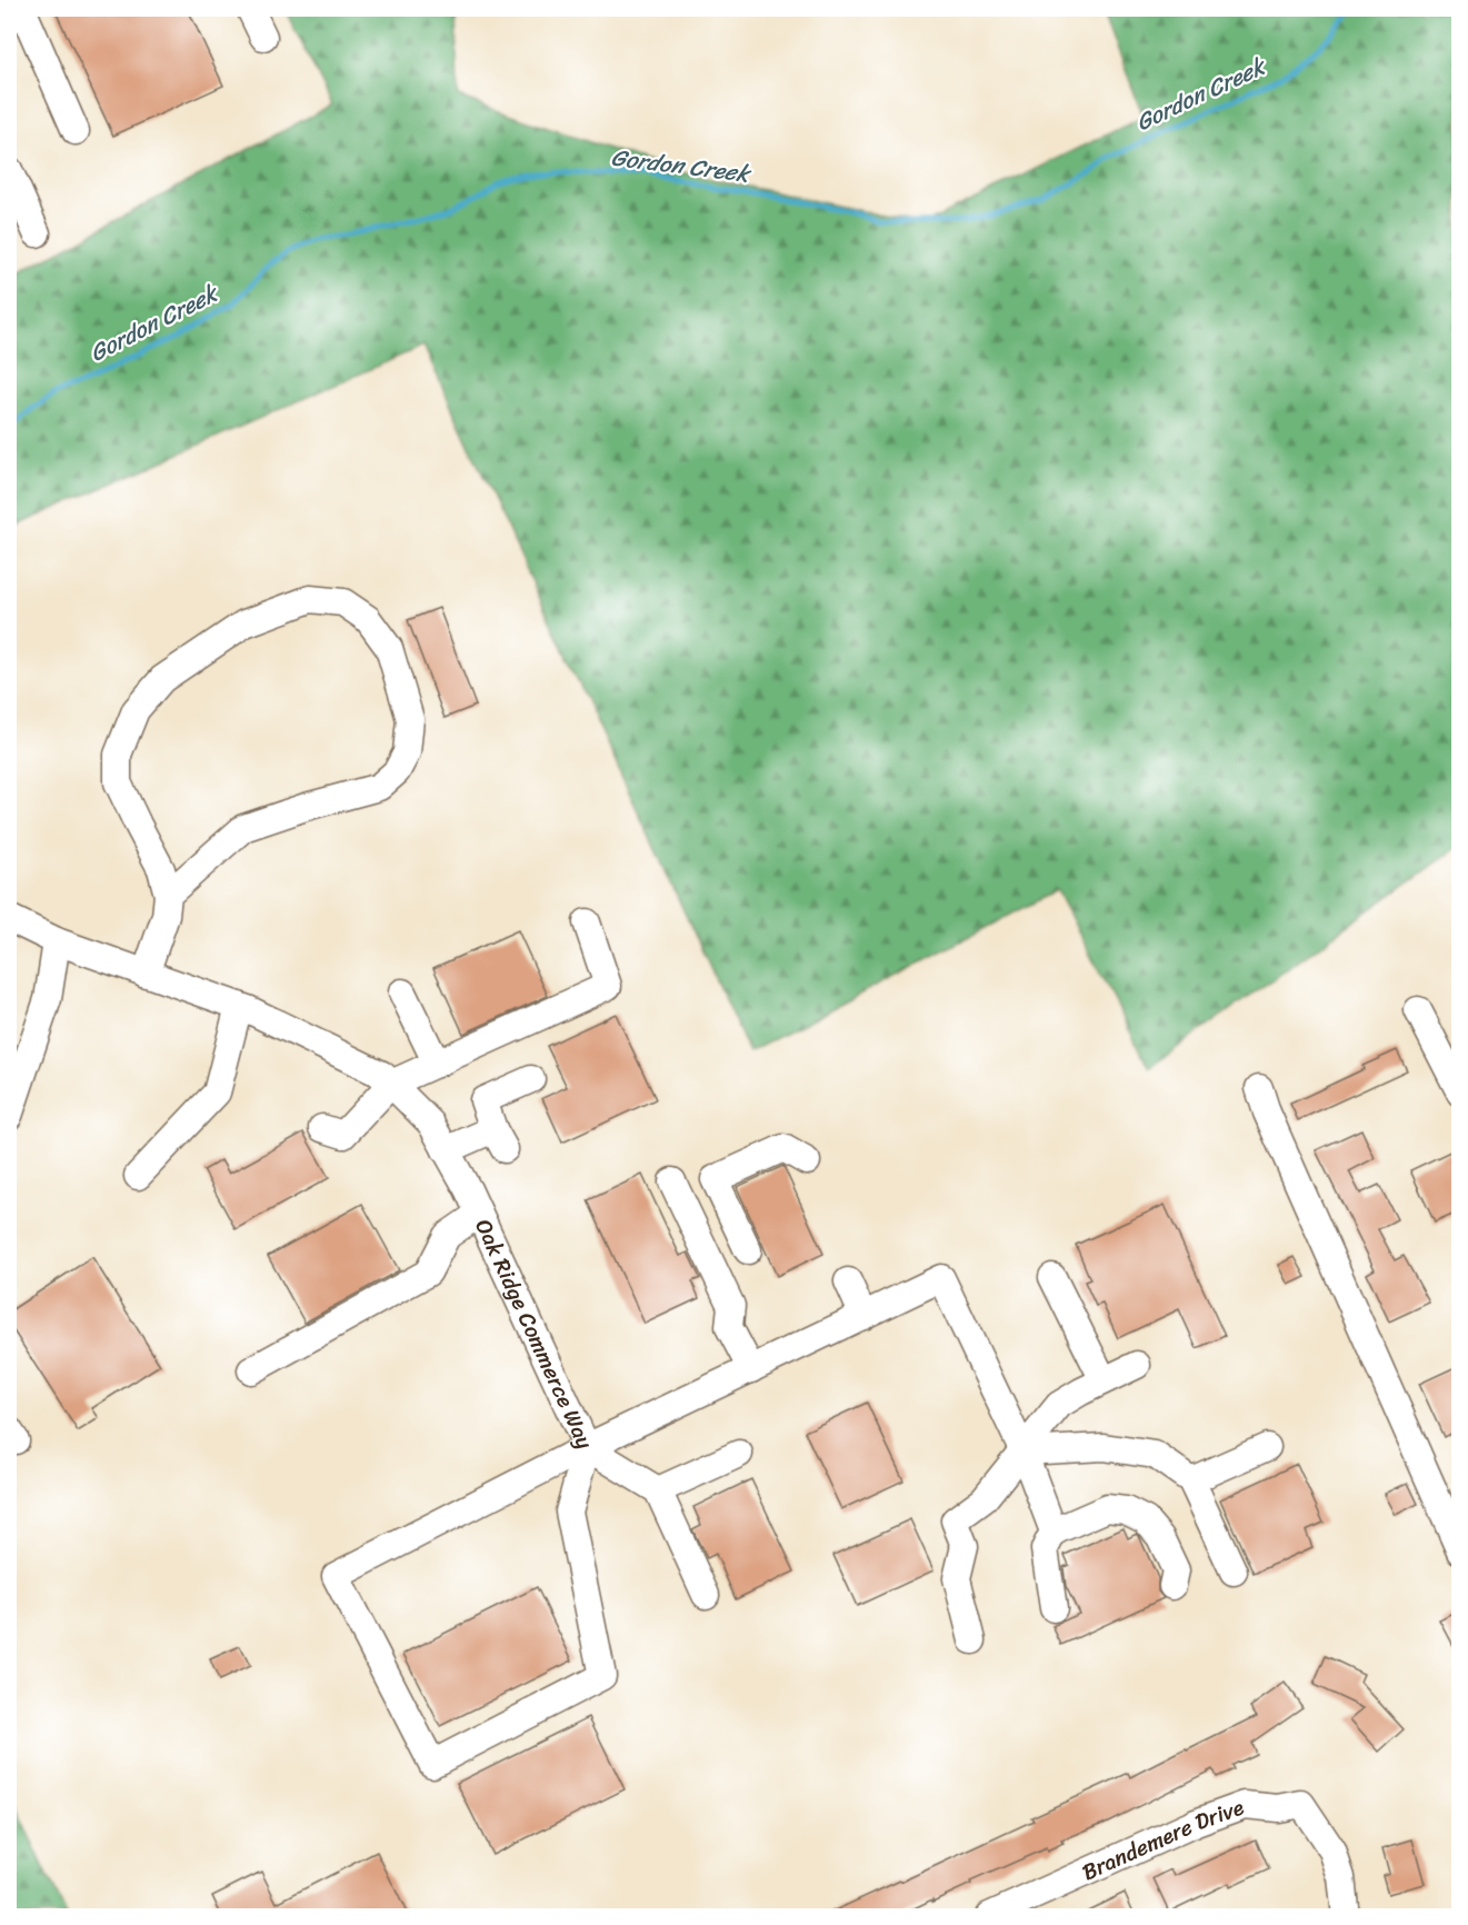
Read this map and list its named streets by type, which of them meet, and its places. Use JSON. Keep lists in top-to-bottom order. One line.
{"streets":{"street":["Oak Ridge Commerce Way","Brandemere Drive"]},"water":["Gordon Creek"]}
